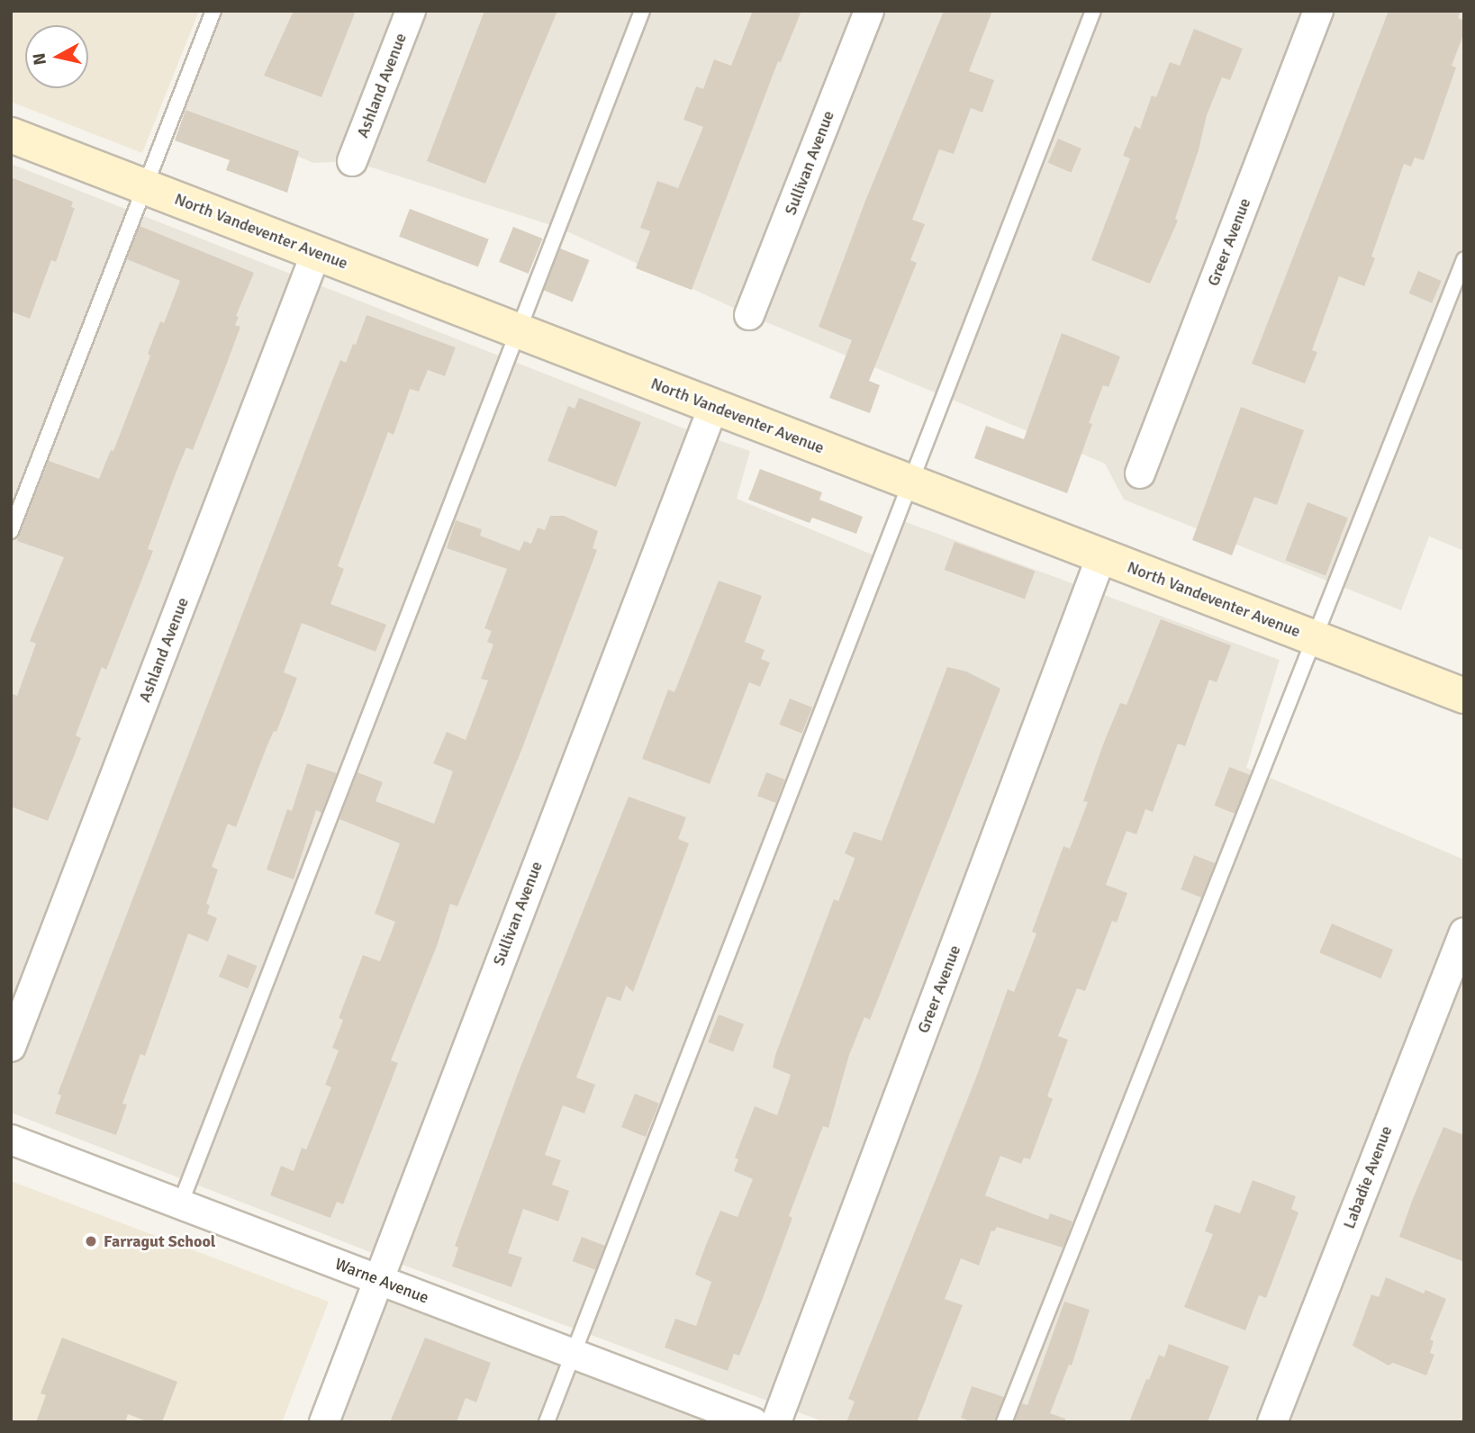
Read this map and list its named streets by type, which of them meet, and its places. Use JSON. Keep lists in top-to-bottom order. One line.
{"streets":{"main road":["North Vandeventer Avenue"],"street":["Ashland Avenue","Sullivan Avenue","Greer Avenue","Labadie Avenue","Warne Avenue"]},"crossings":[["Ashland Avenue","North Vandeventer Avenue"],["Sullivan Avenue","North Vandeventer Avenue"],["Sullivan Avenue","Warne Avenue"],["North Vandeventer Avenue","Greer Avenue"]],"places":["Farragut School"],"north":"left"}
